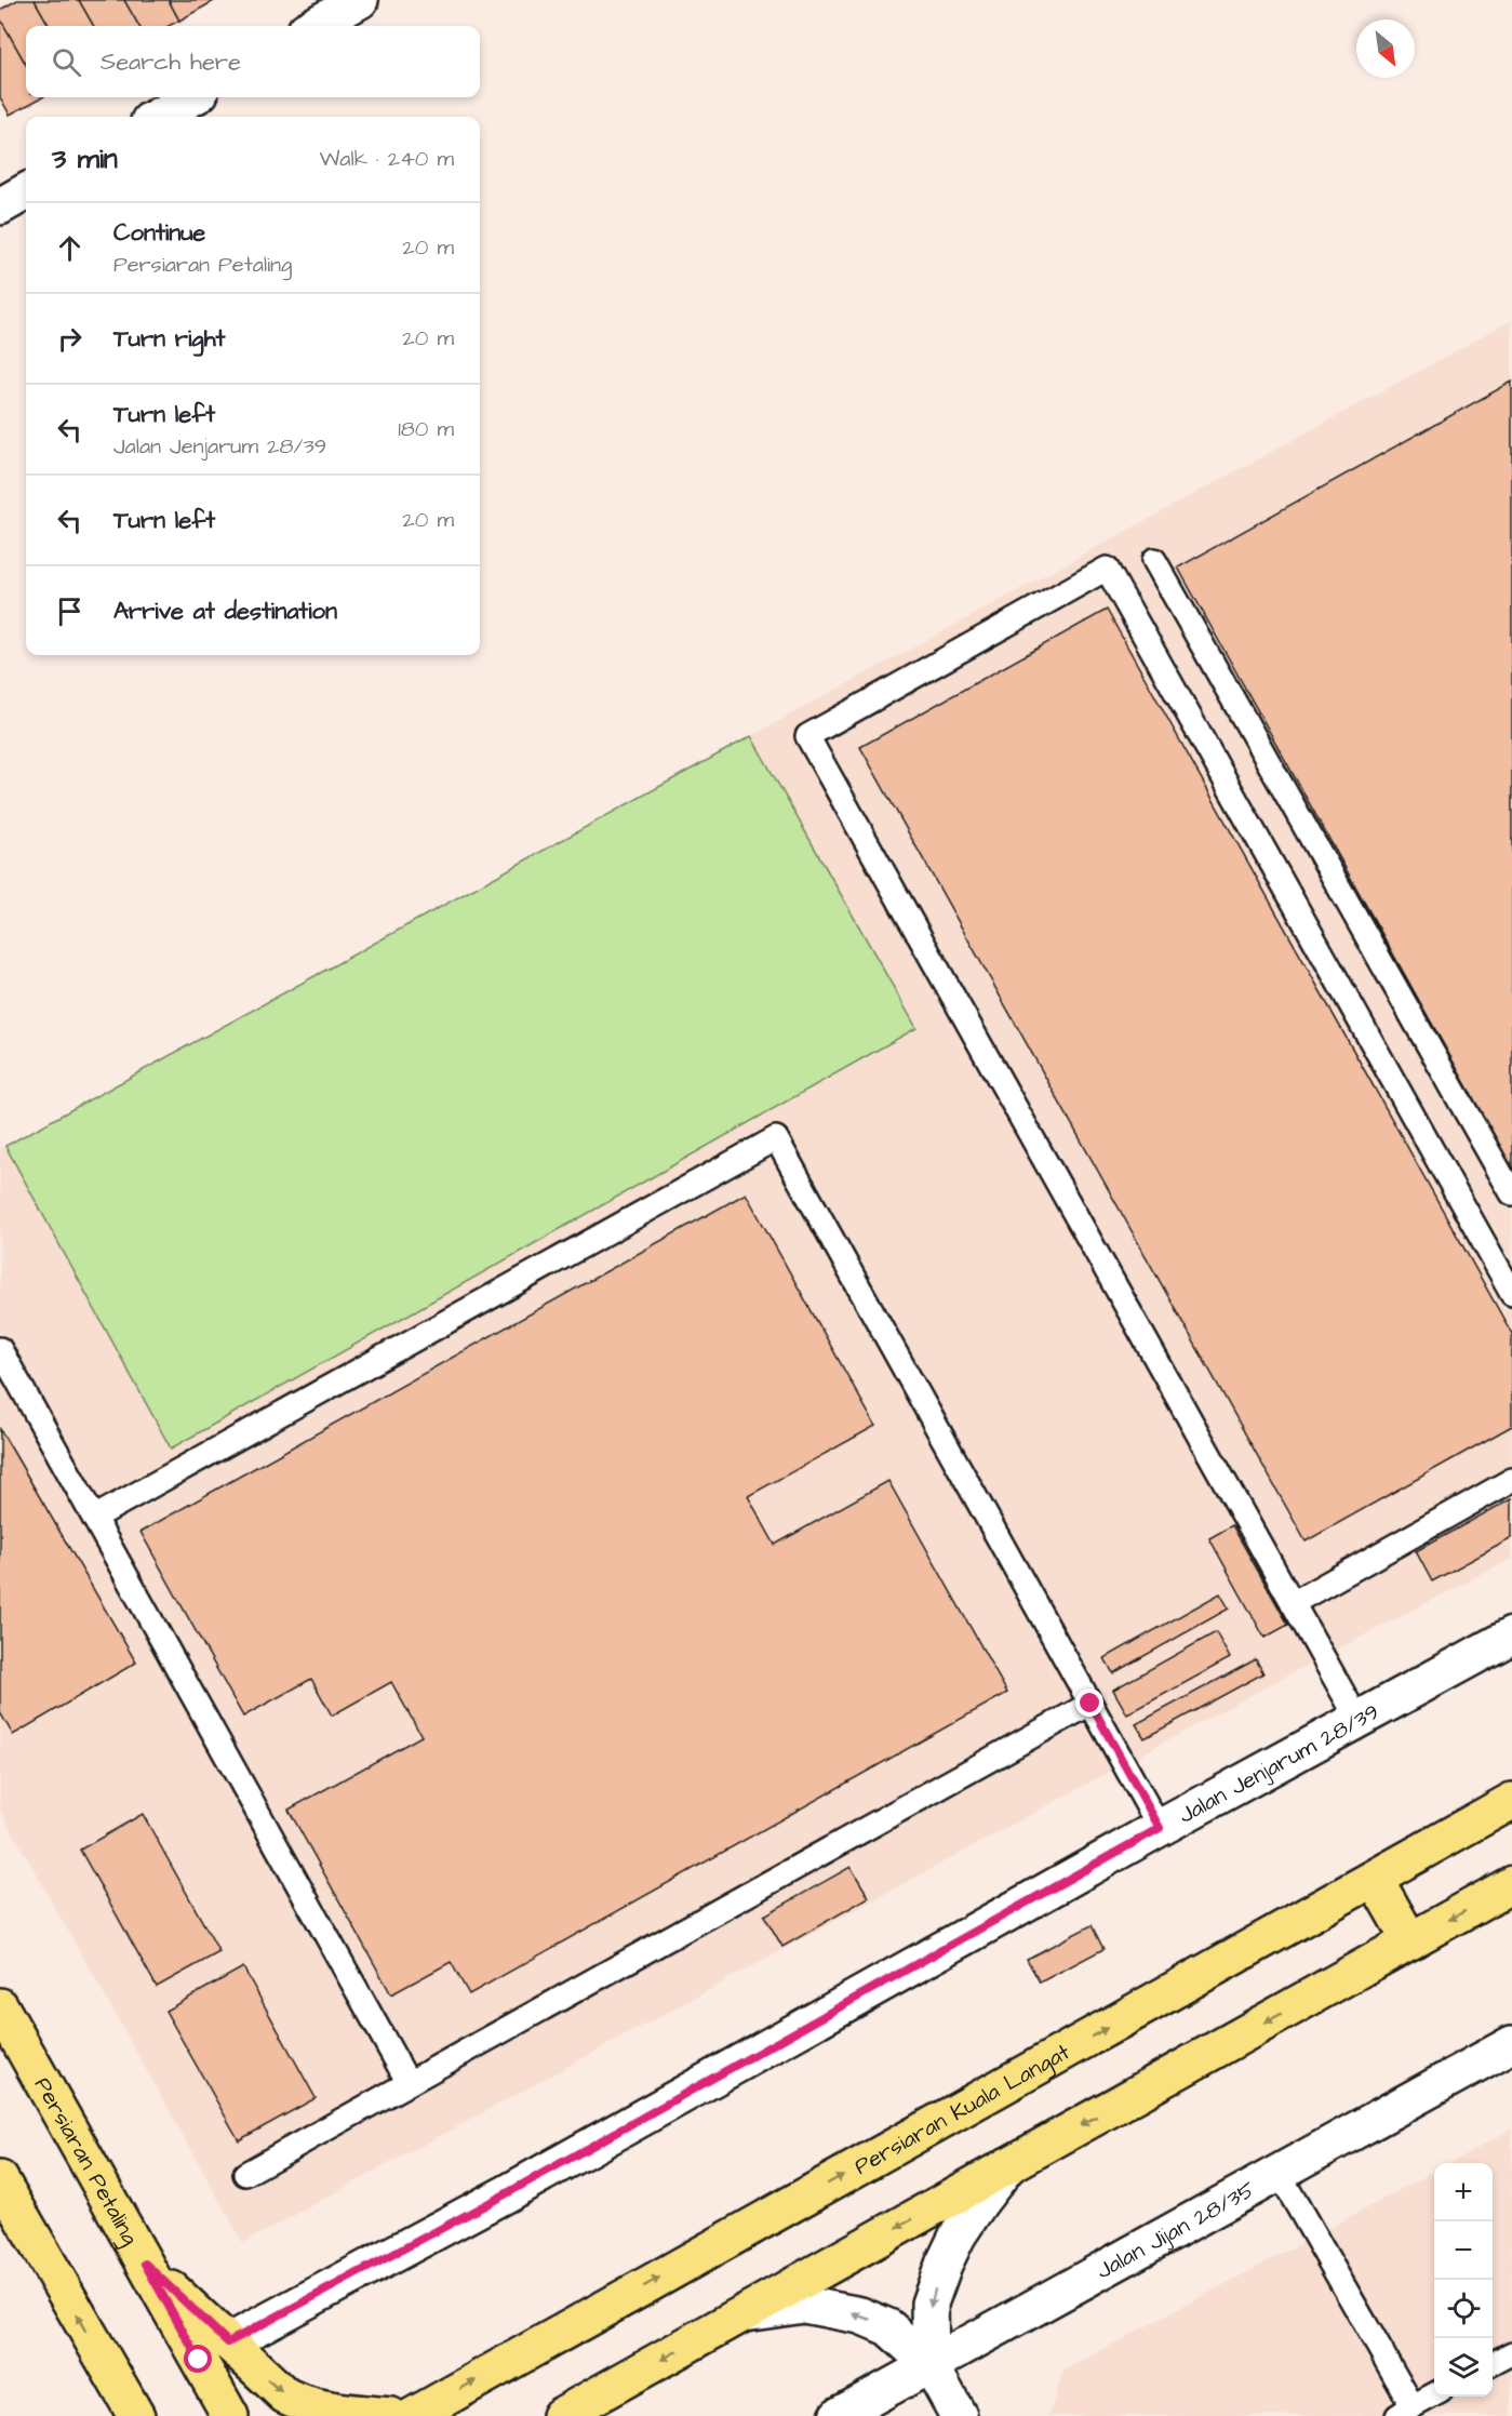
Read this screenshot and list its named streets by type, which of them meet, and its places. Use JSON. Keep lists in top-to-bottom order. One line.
{"streets":{"main road":["Persiaran Kuala Langat","Persiaran Petaling"],"street":["Jalan Jenjarum 28/39","Jalan Jijan 28/35"]},"north":"bottom right","page":{"search":"Search here","heading":["3 min","Walk · 240 m"],"list":[["Continue","Persiaran Petaling","20 m"],["Turn right","20 m"],["Turn left","Jalan Jenjarum 28/39","180 m"],["Turn left","20 m"],"Arrive at destination"],"map_buttons":["+","−"]}}
